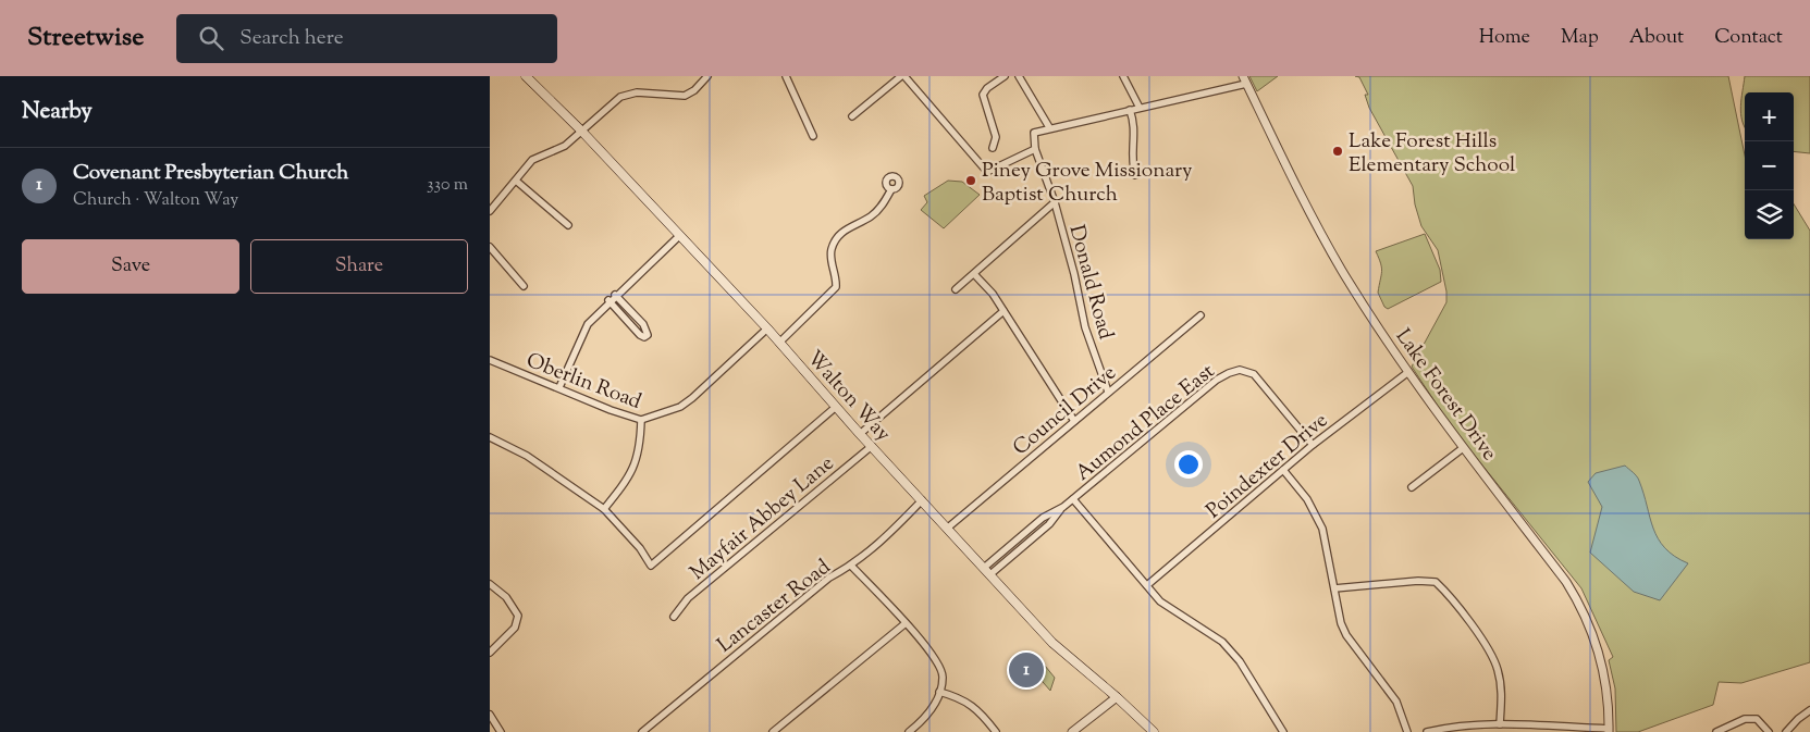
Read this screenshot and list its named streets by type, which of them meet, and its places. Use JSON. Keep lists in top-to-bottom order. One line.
{"streets":{"main road":["Walton Way"],"street":["Donald Road","Oberlin Road","Lake Forest Drive","Council Drive","Aumond Place East","Poindexter Drive","Mayfair Abbey Lane","Lancaster Road"]},"crossings":[["Donald Road","Council Drive"],["Oberlin Road","Walton Way"],["Lake Forest Drive","Poindexter Drive"],["Walton Way","Council Drive"],["Walton Way","Aumond Place East"],["Walton Way","Mayfair Abbey Lane"],["Walton Way","Lancaster Road"],["Aumond Place East","Poindexter Drive"]],"places":["Lake Forest Hills Elementary School","Piney Grove Missionary Baptist Church"],"page":{"header":"Streetwise","search":"Search here","nav":["Home","Map","About","Contact"],"heading":"Nearby","map_buttons":["+","−"],"list":[{"mark":"1","name":"Covenant Presbyterian Church","note":"Church · Walton Way","value":"330 m"}],"buttons":["Save","Share"],"pins":"1"}}
